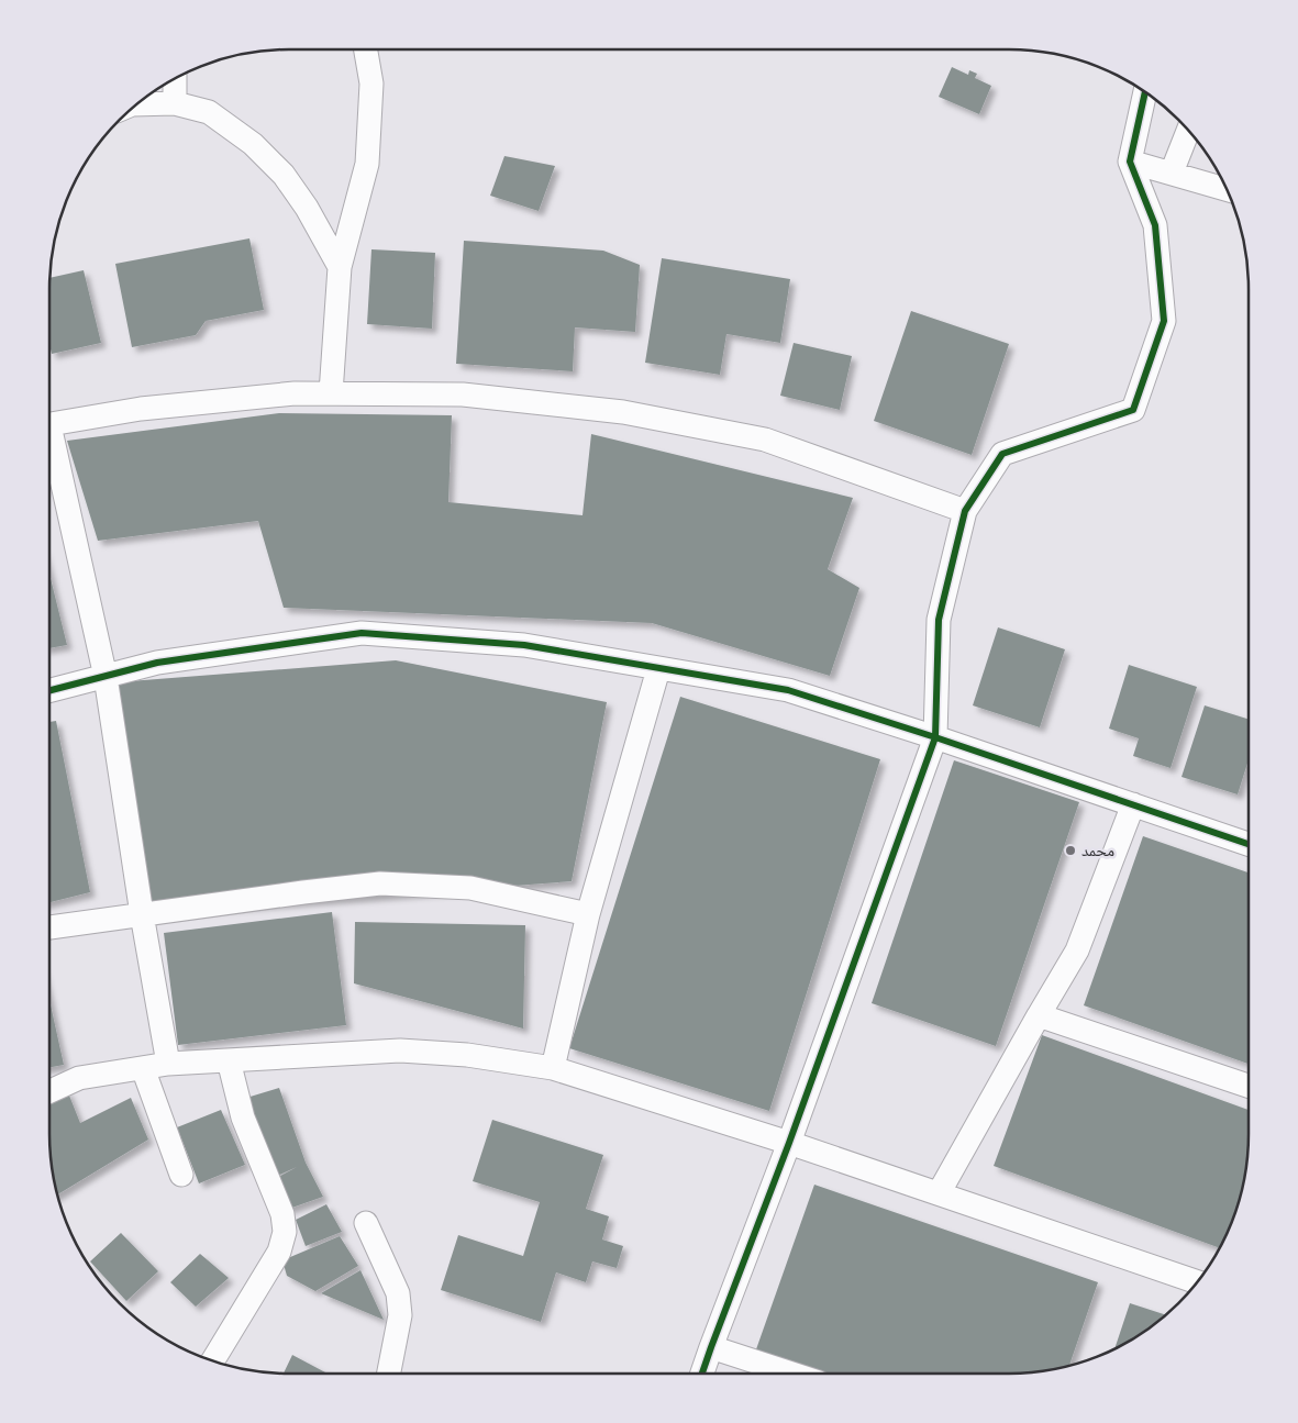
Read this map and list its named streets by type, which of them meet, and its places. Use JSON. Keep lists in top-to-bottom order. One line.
{"places":["محمد"]}
